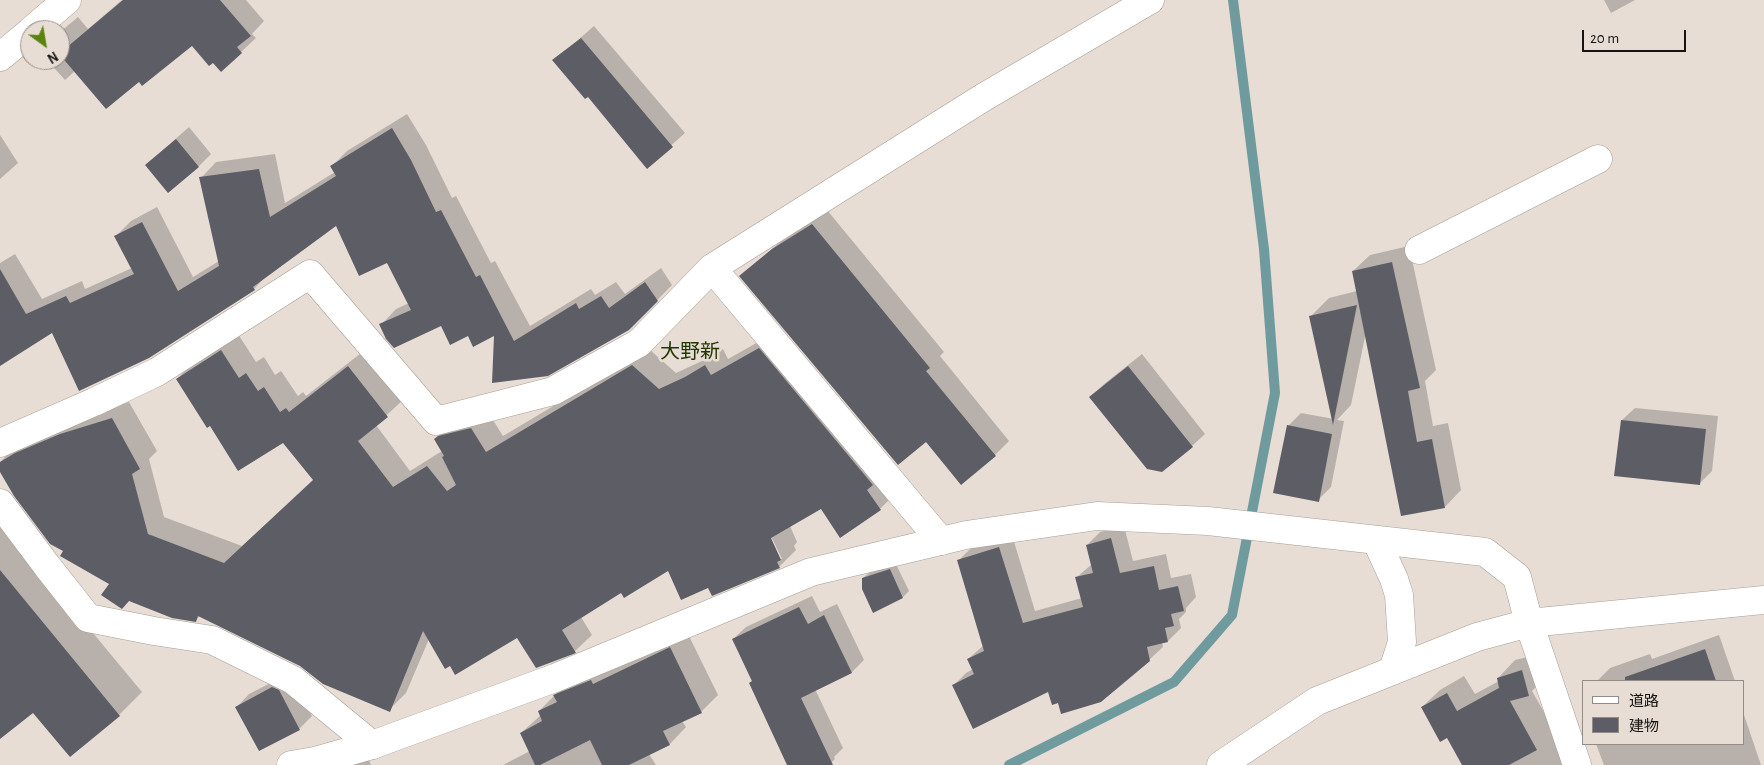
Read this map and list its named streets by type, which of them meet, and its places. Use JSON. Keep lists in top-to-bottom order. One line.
{"districts":["大野新"],"legend":["道路","建物"],"scale_bar":"20 m","north":"bottom right"}
